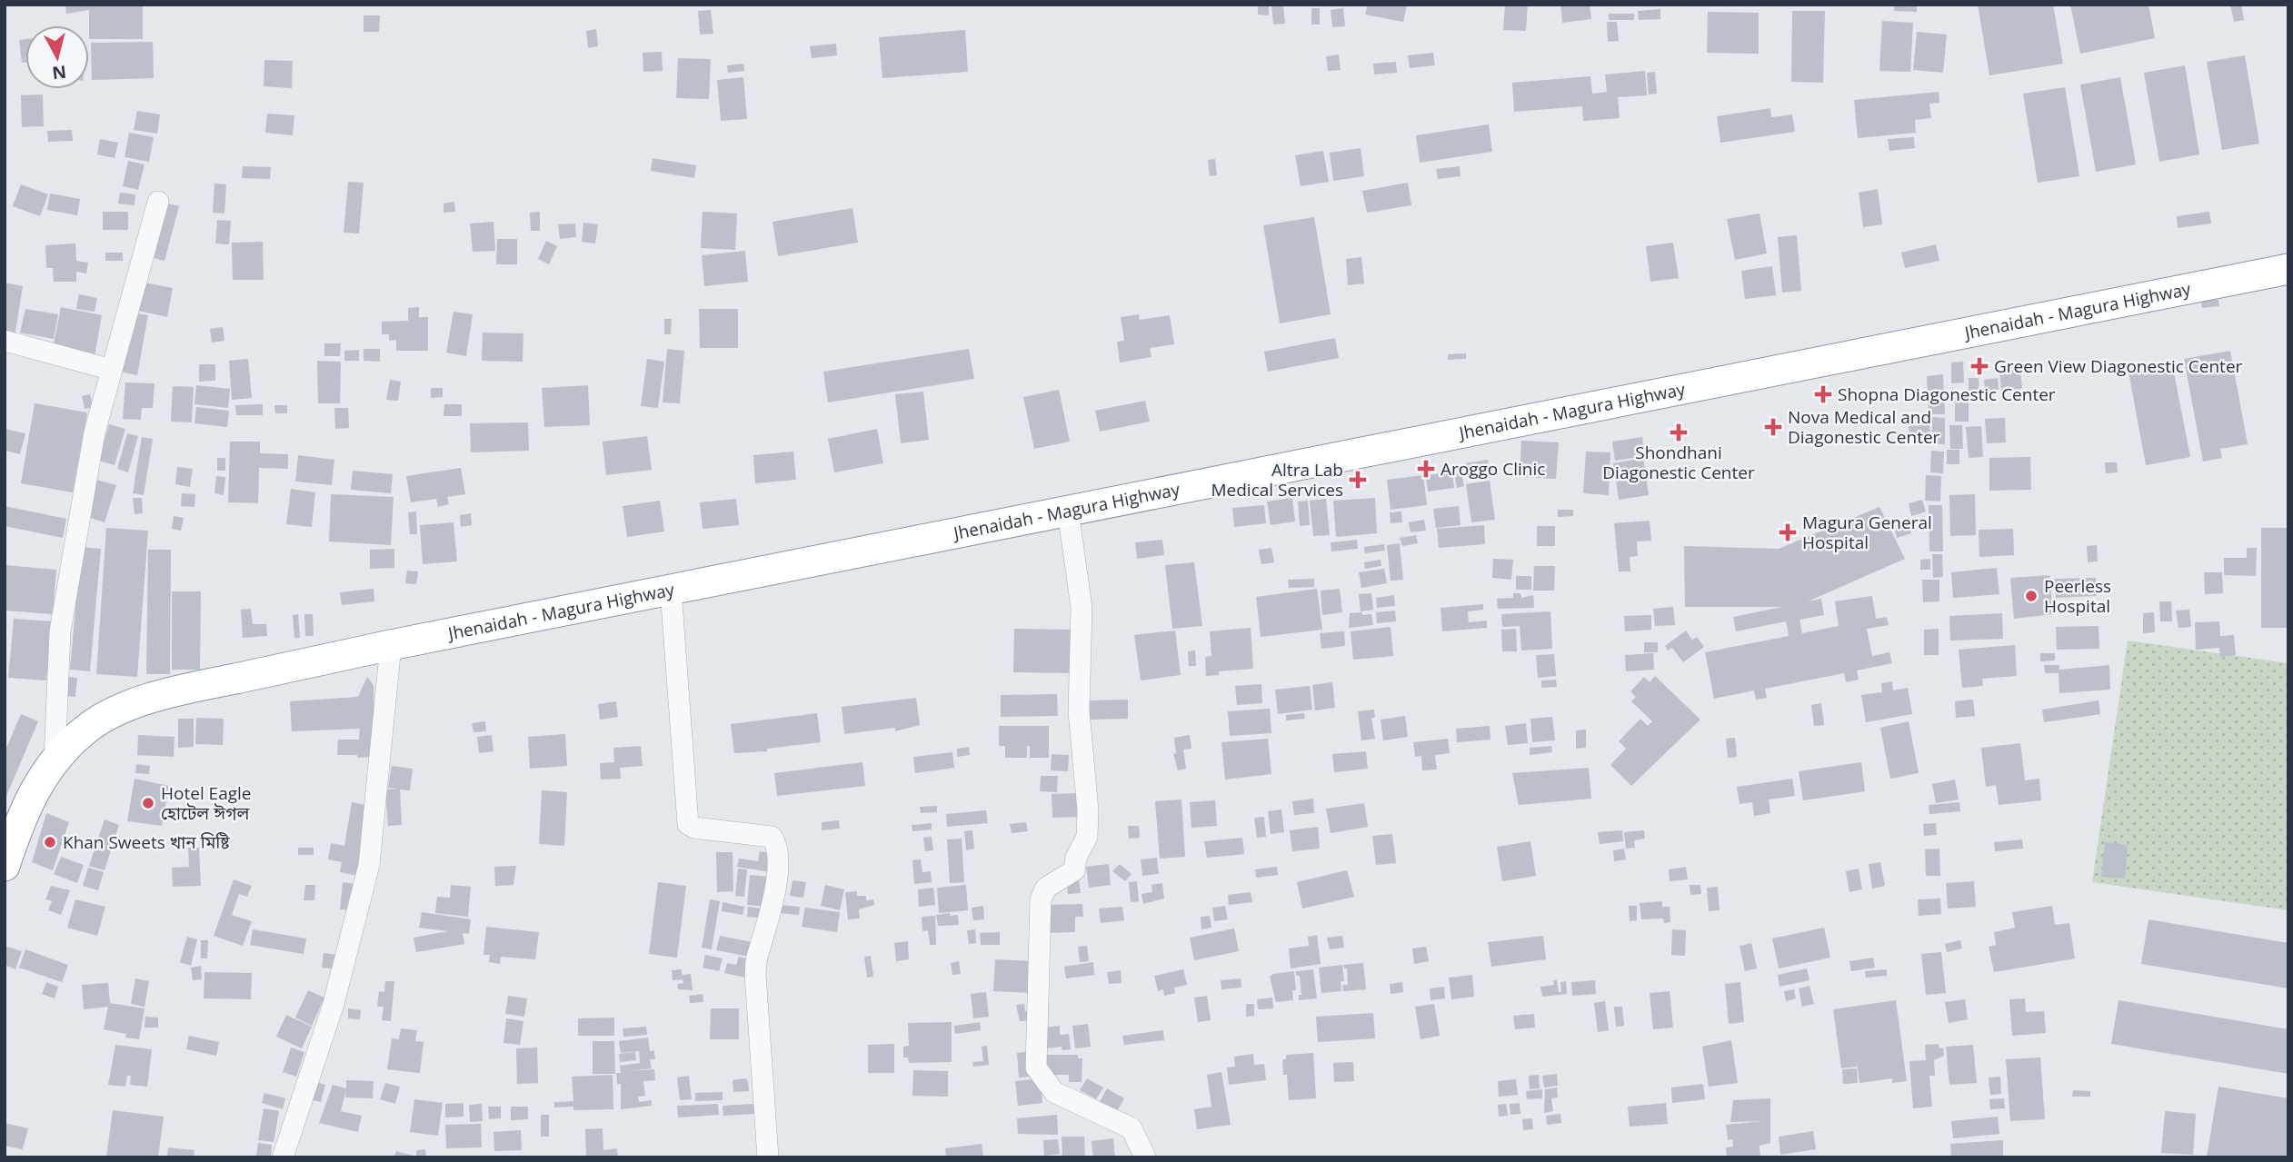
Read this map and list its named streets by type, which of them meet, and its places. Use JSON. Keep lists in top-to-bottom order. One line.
{"streets":{"highway":["Jhenaidah - Magura Highway"]},"places":{"health":["Green View Diagonestic Center","Shopna Diagonestic Center","Nova Medical and Diagonestic Center","Shondhani Diagonestic Center","Aroggo Clinic","Altra Lab Medical Services","Magura General Hospital"],"other":["Peerless Hospital","Hotel Eagle হোটেল ঈগল","Khan Sweets খান মিষ্টি"]},"north":"bottom"}
